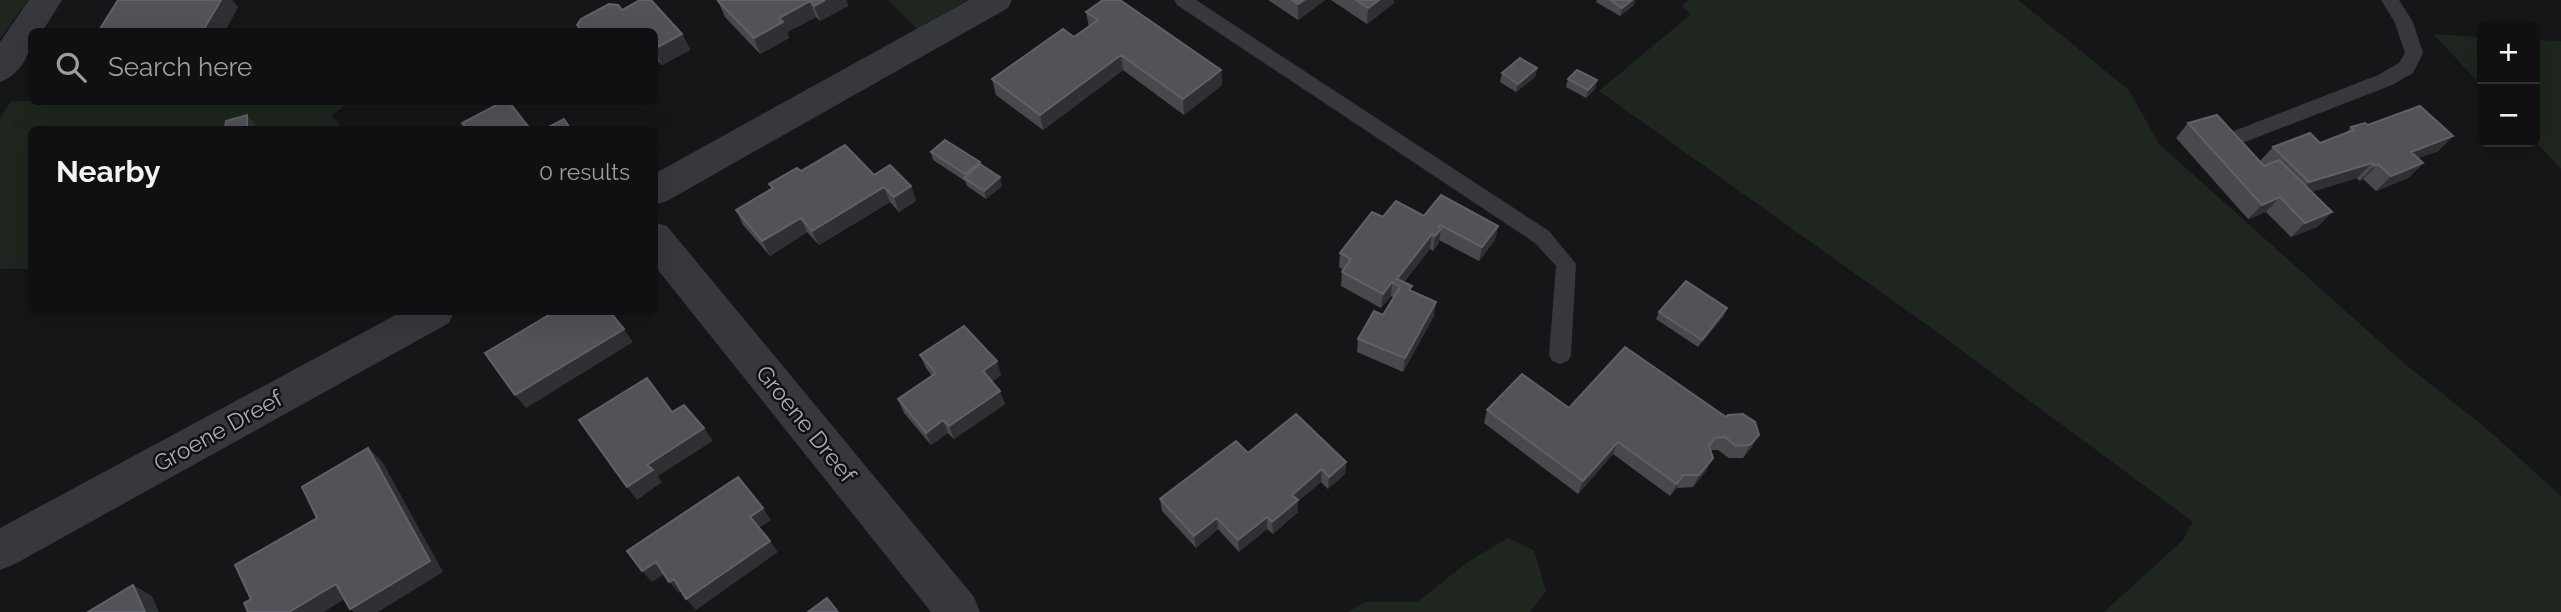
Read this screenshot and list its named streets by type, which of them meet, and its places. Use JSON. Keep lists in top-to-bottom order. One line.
{"streets":{"street":["Groene Dreef"]},"page":{"map_buttons":["+","−"],"search":"Search here","heading":["Nearby","0 results"]}}
